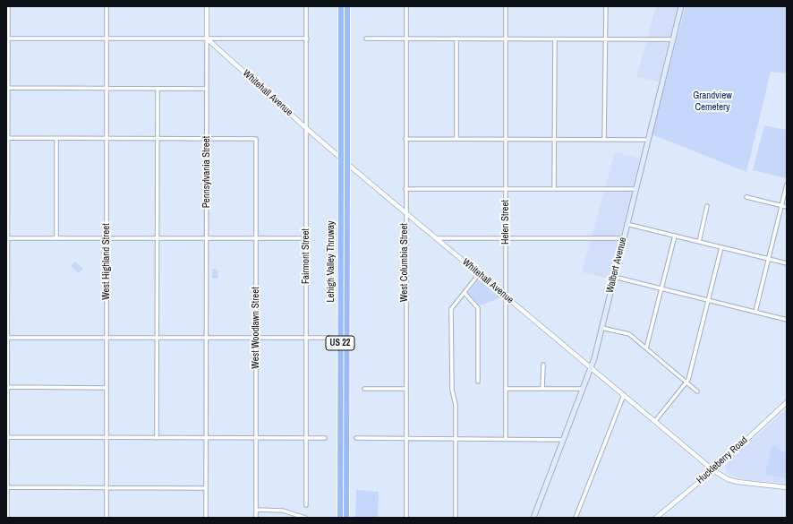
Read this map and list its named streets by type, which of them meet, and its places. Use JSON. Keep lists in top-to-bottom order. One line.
{"streets":{"highway":["Lehigh Valley Thruway","US 22"],"main road":["Walbert Avenue"],"street":["Whitehall Avenue","Pennsylvania Street","Helen Street","Fairmont Street","West Highland Street","West Columbia Street","West Woodlawn Street","Huckleberry Road"]},"crossings":[["Whitehall Avenue","Pennsylvania Street"],["Whitehall Avenue","Helen Street"],["Whitehall Avenue","Fairmont Street"],["Whitehall Avenue","West Columbia Street"],["Whitehall Avenue","Walbert Avenue"],["Whitehall Avenue","Huckleberry Road"],["Pennsylvania Street","West Woodlawn Street"]],"parks":["Grandview Cemetery"]}
